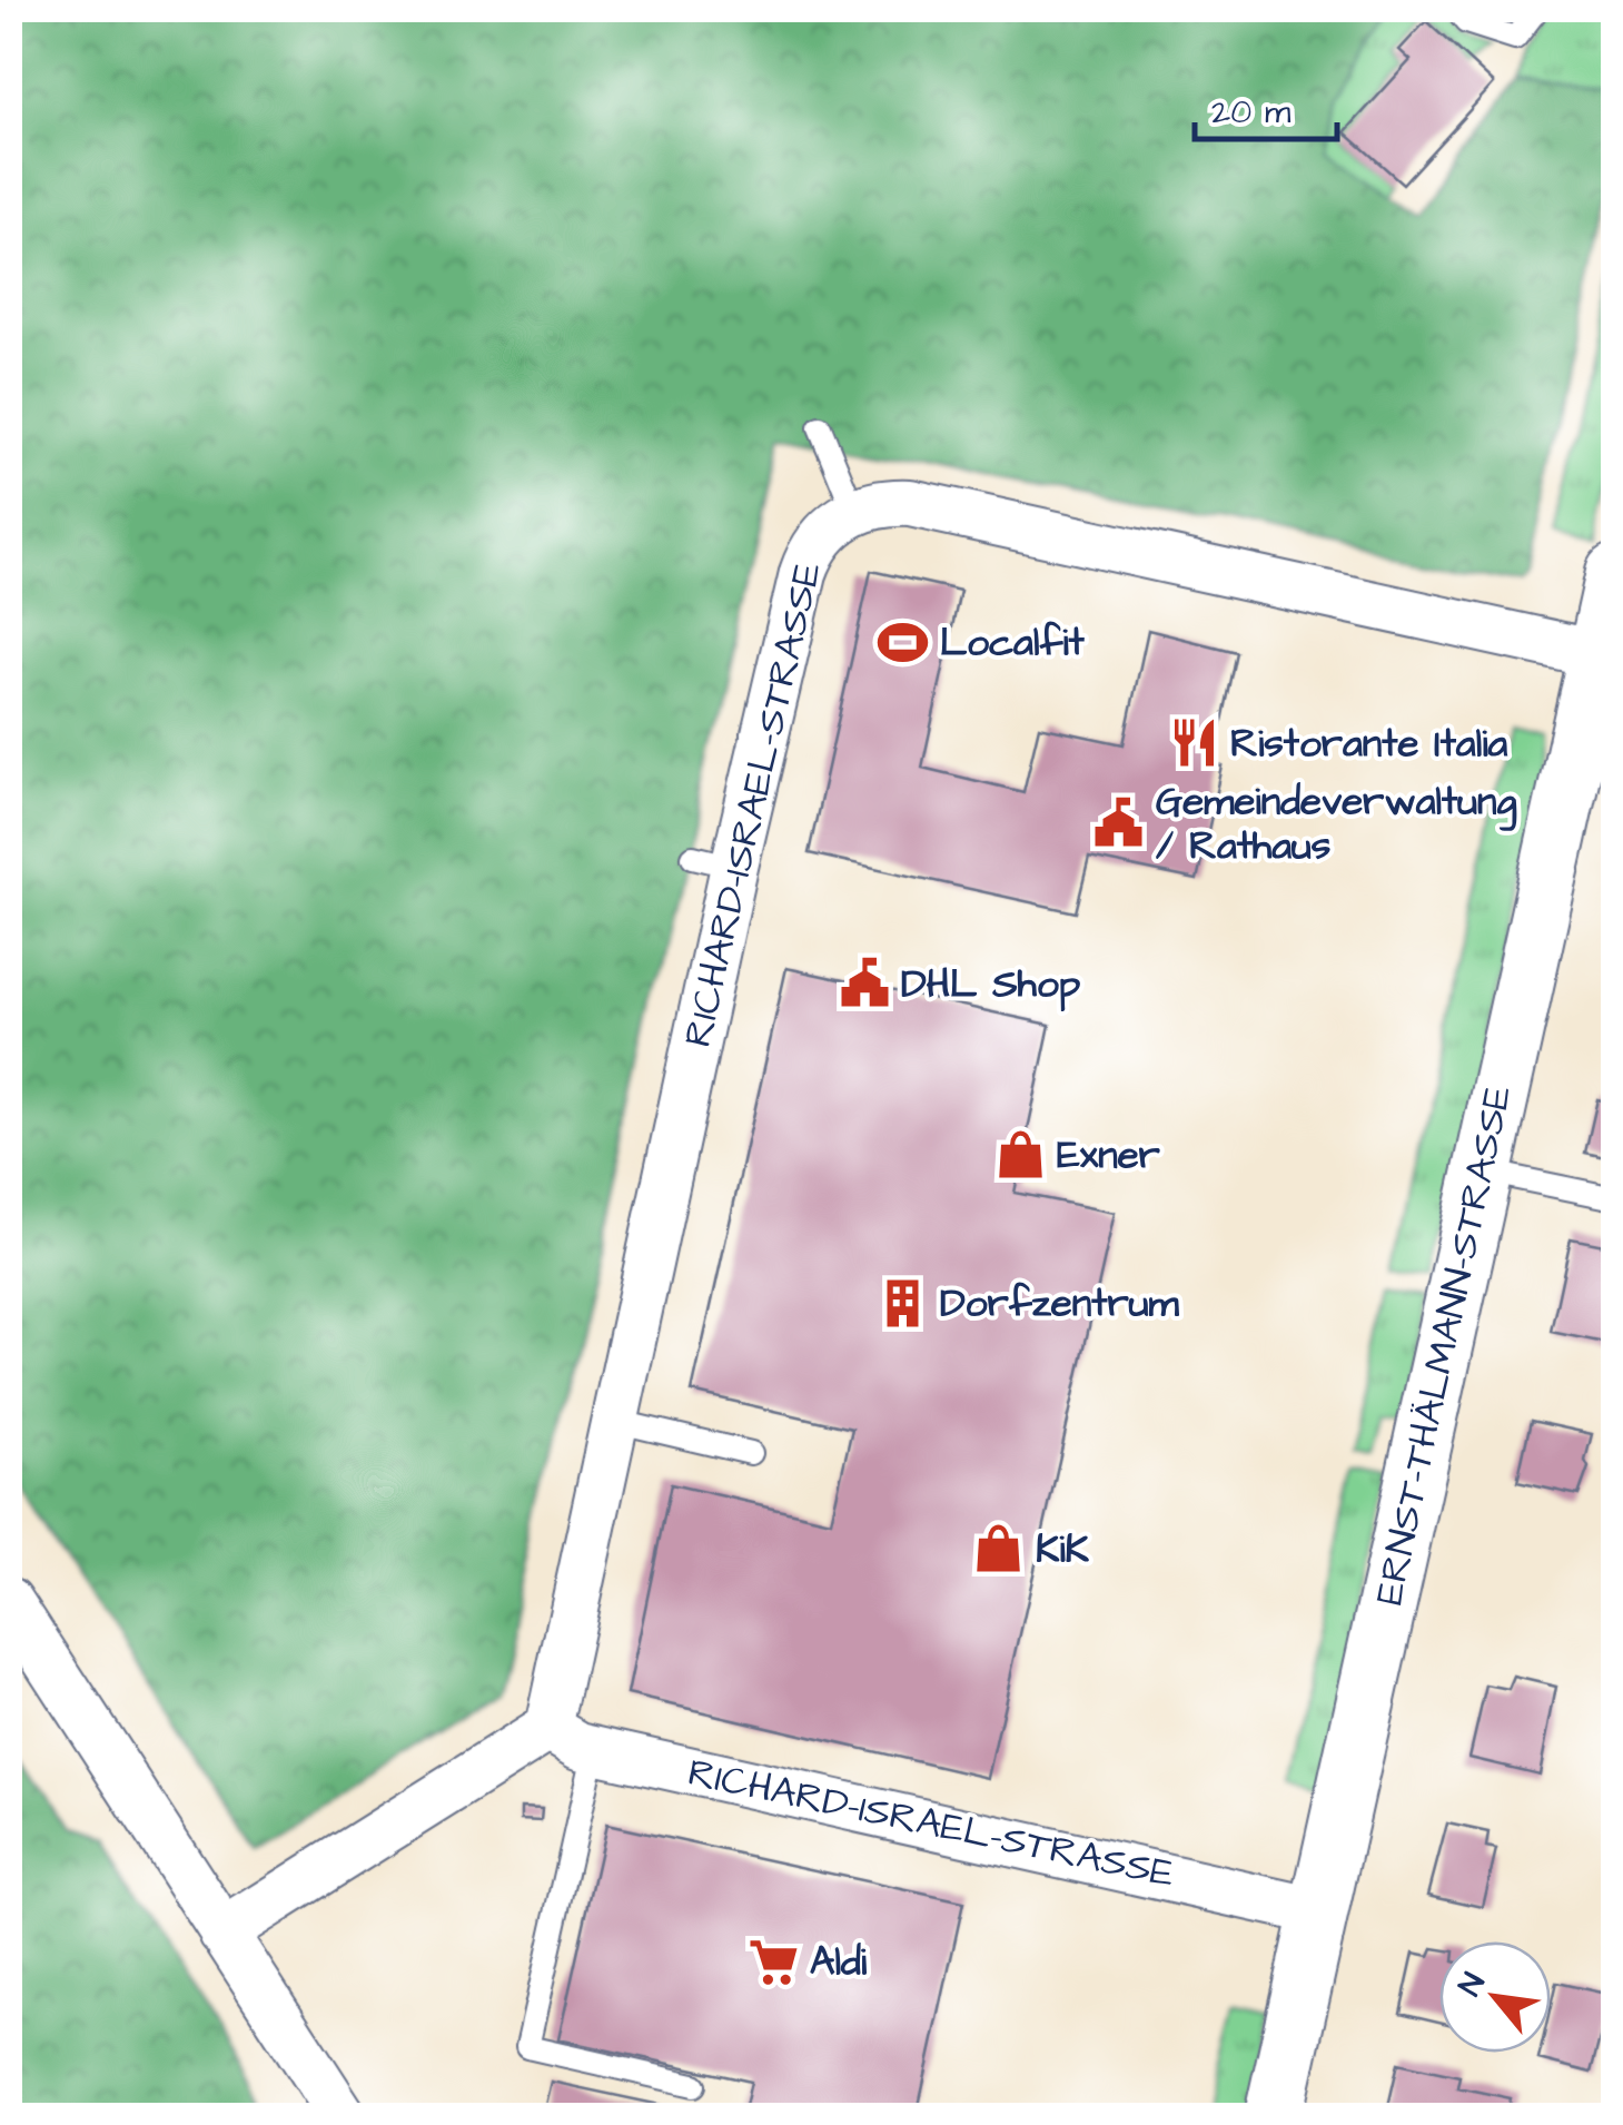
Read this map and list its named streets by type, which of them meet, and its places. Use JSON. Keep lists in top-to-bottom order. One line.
{"streets":{"street":["RICHARD-ISRAEL-STRASSE","ERNST-THÄLMANN-STRASSE"]},"crossings":[["RICHARD-ISRAEL-STRASSE","ERNST-THÄLMANN-STRASSE"]],"places":{"sports":["Localfit"],"restaurant":["Ristorante Italia"],"public building":["Gemeindeverwaltung / Rathaus","DHL Shop"],"shop":["Exner","KiK"],"building":["Dorfzentrum"],"supermarket":["Aldi"]},"scale_bar":"20 m","north":"top left"}
